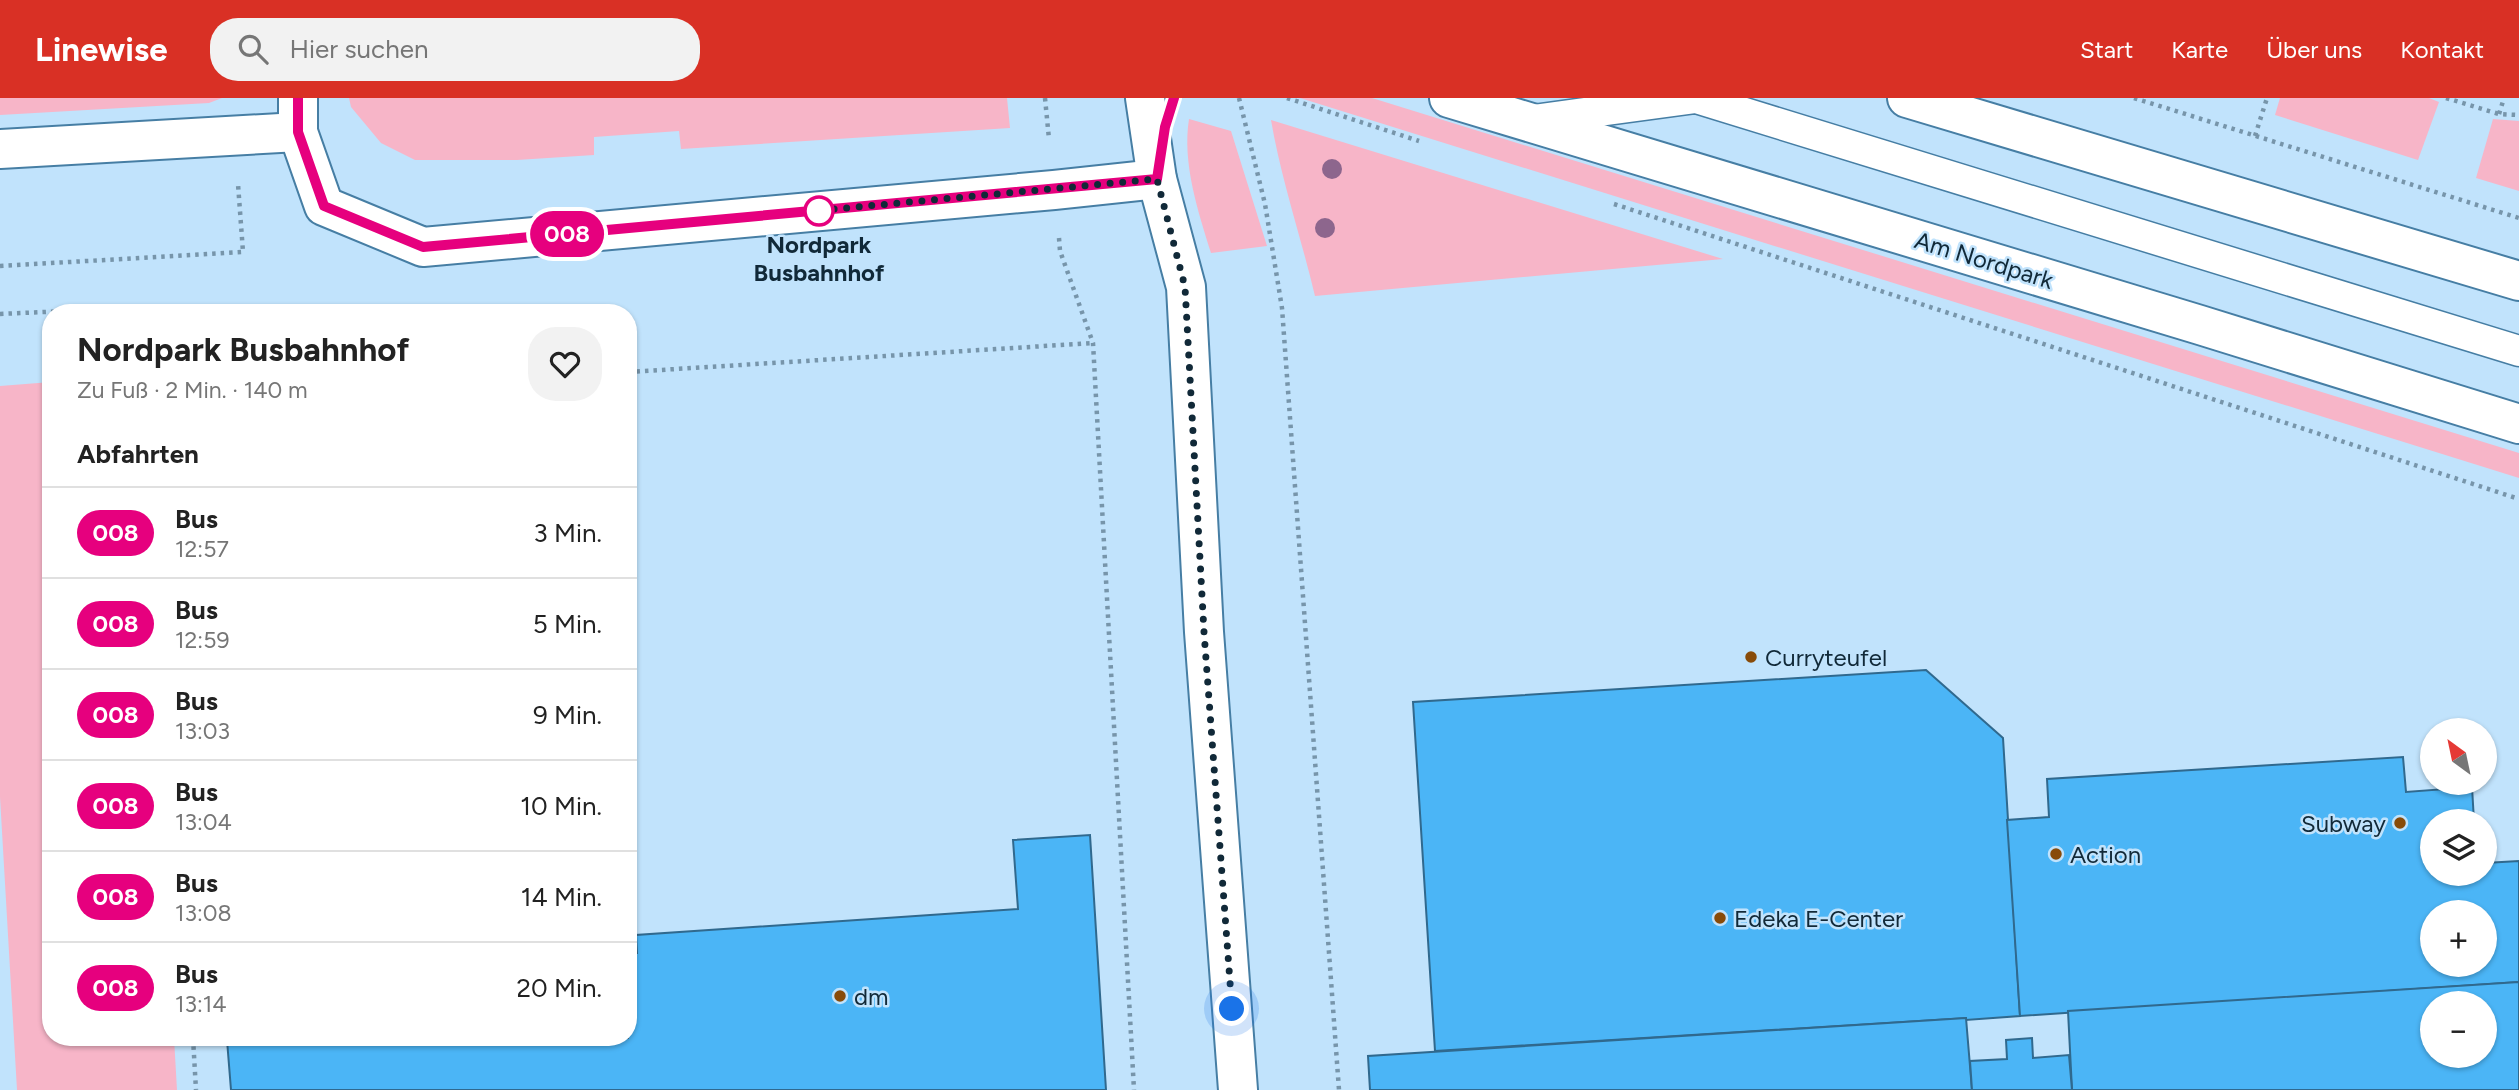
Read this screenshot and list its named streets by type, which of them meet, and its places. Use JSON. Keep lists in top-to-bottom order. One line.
{"streets":{"street":["Am Nordpark"]},"places":["Nordpark Busbahnhof","Curryteufel","Subway","Action","Edeka E-Center","dm"],"lines":["bus line 008"],"north":"top left","page":{"header":"Linewise","search":"Hier suchen","nav":["Start","Karte","Über uns","Kontakt"],"on_map":"008","heading":[["Nordpark Busbahnhof","Zu Fuß · 2 Min. · 140 m"],"Abfahrten"],"list":[{"mark":"008","name":"Bus","note":"12:57","value":"3 Min."},{"mark":"008","name":"Bus","note":"12:59","value":"5 Min."},{"mark":"008","name":"Bus","note":"13:03","value":"9 Min."},{"mark":"008","name":"Bus","note":"13:04","value":"10 Min."},{"mark":"008","name":"Bus","note":"13:08","value":"14 Min."},{"mark":"008","name":"Bus","note":"13:14","value":"20 Min."}],"map_buttons":["+","−"]}}
